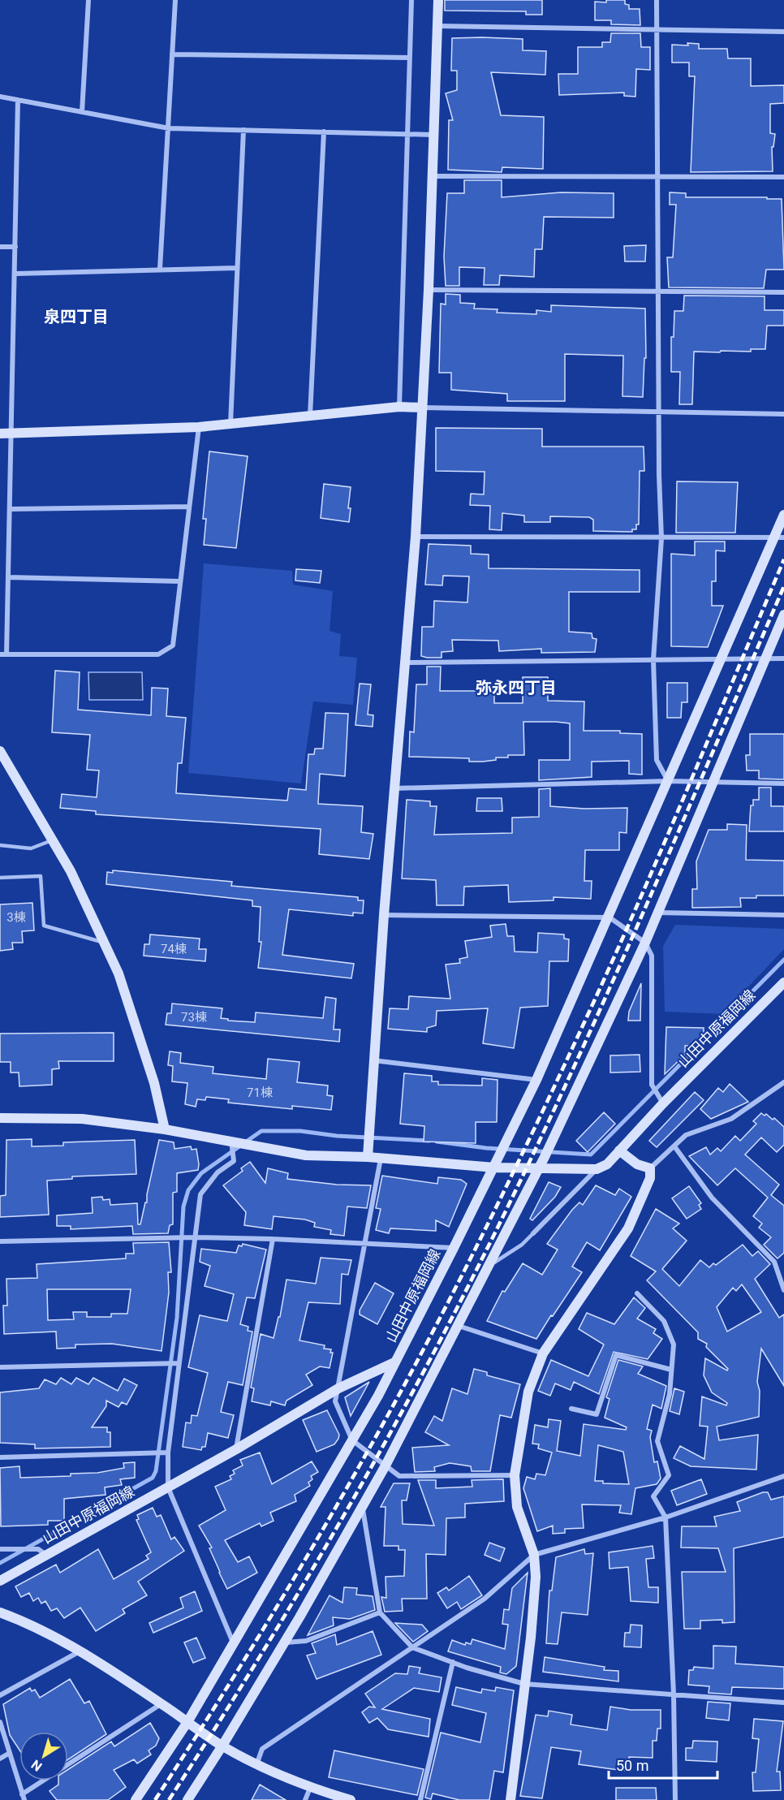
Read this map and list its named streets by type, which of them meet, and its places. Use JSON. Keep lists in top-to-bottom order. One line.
{"streets":{"street":["山田中原福岡線"]},"districts":["泉四丁目","弥永四丁目"],"house_numbers":["3棟","74棟","73棟","71棟"],"scale_bar":"50 m","north":"bottom left"}
